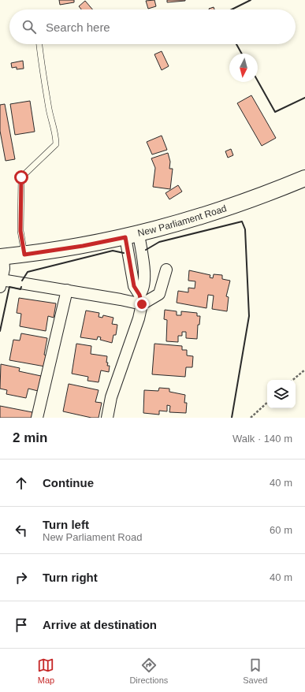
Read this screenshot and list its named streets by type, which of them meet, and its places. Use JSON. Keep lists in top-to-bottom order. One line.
{"streets":{"main road":["New Parliament Road"]},"north":"bottom","page":{"search":"Search here","heading":["2 min","Walk · 140 m"],"list":[["Continue","40 m"],["Turn left","New Parliament Road","60 m"],["Turn right","40 m"],"Arrive at destination"],"nav":["Map","Directions","Saved"]}}
